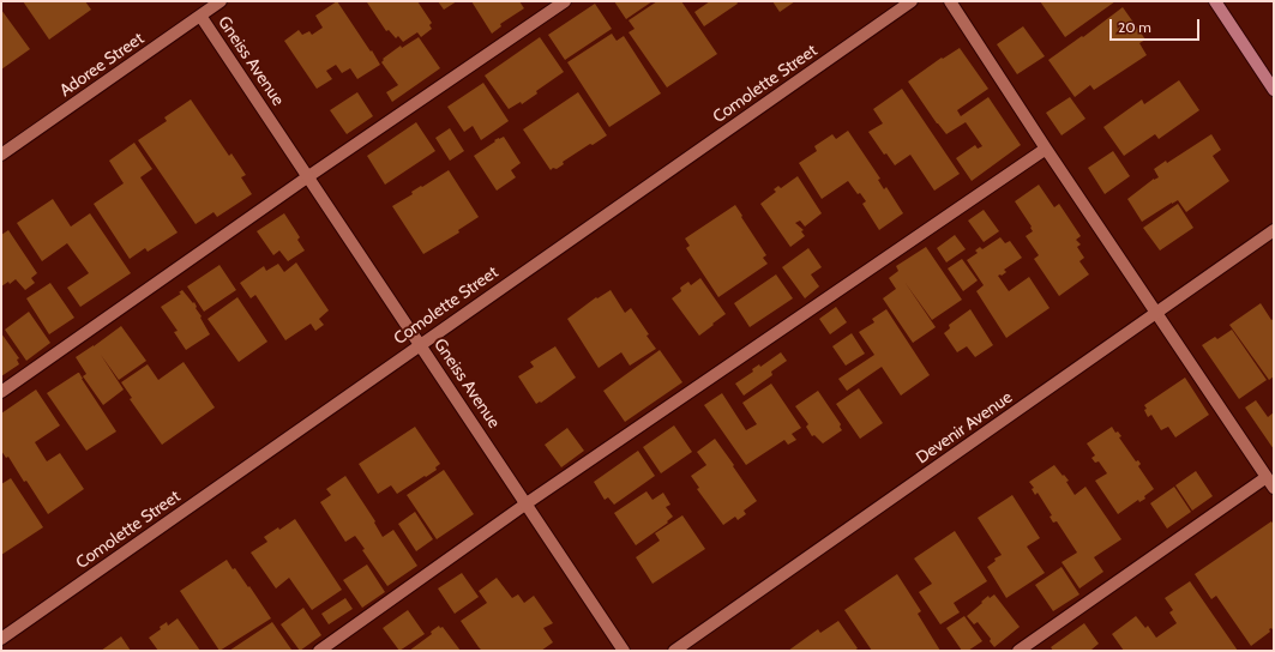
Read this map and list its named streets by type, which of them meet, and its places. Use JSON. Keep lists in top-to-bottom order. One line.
{"streets":{"street":["Gneiss Avenue","Adoree Street","Comolette Street","Devenir Avenue"]},"crossings":[["Gneiss Avenue","Adoree Street"],["Gneiss Avenue","Comolette Street"]],"scale_bar":"20 m"}
